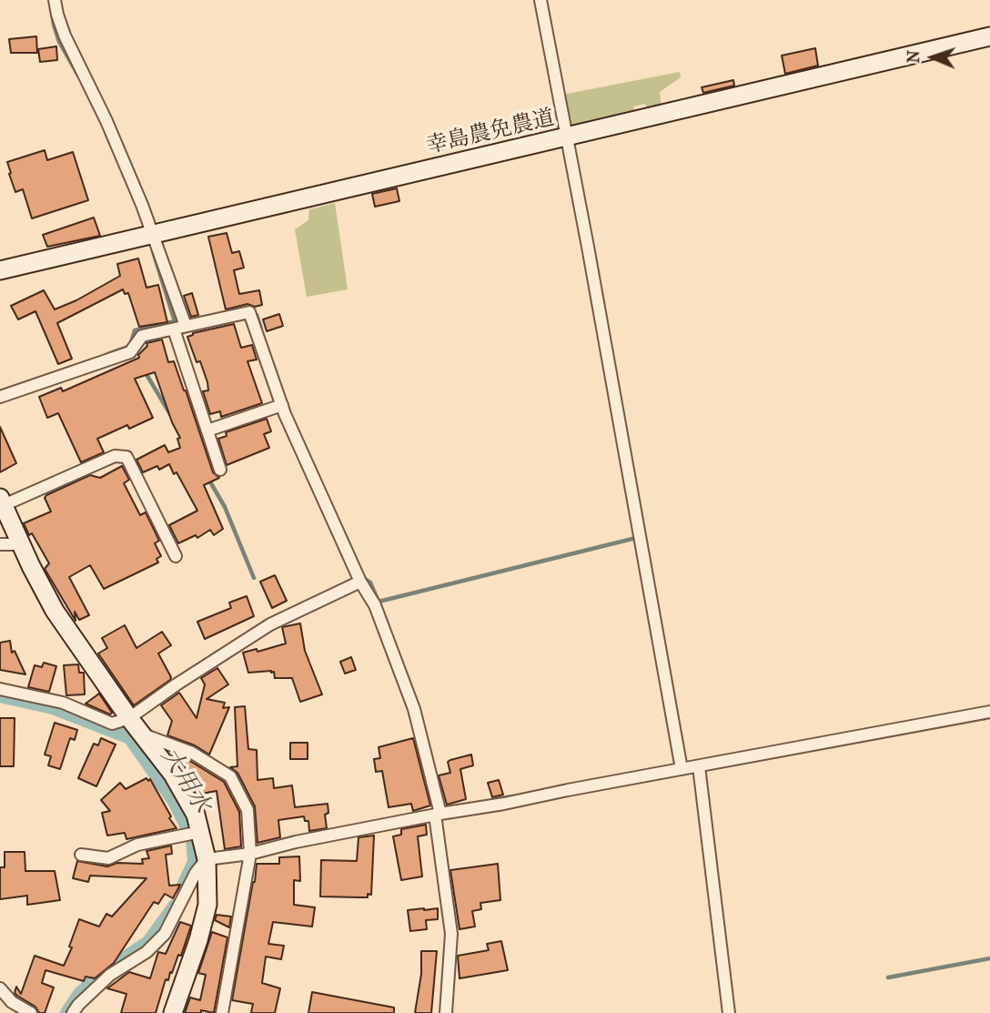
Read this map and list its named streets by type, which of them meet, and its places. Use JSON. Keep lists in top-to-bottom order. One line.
{"streets":{"street":["幸島農免農道"]},"water":["大用水"],"north":"left"}
